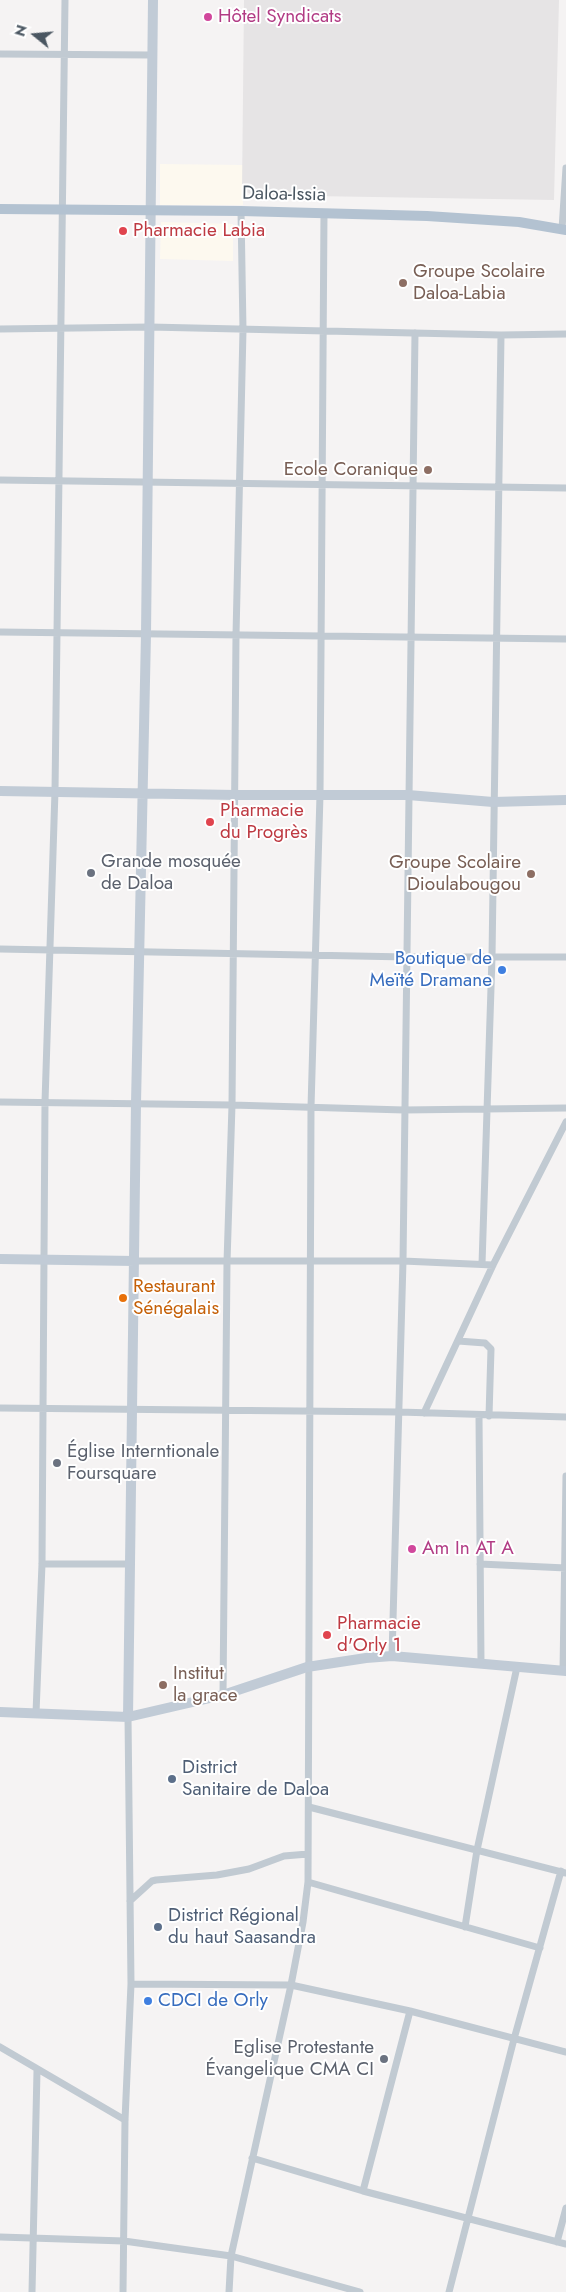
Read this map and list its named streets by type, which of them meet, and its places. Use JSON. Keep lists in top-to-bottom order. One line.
{"streets":{"main road":["Daloa-Issia"]},"places":["Hôtel Syndicats","Pharmacie Labia","Groupe Scolaire Daloa-Labia","Ecole Coranique","Pharmacie du Progrès","Grande mosquée de Daloa","Groupe Scolaire Dioulabougou","Boutique de Meïté Dramane","Restaurant Sénégalais","Église Interntionale Foursquare","Am In AT A","Pharmacie d'Orly 1","Institut la grace","District Sanitaire de Daloa","District Régional du haut Saasandra","CDCI de Orly","Eglise Protestante Évangelique CMA CI"],"north":"left"}
